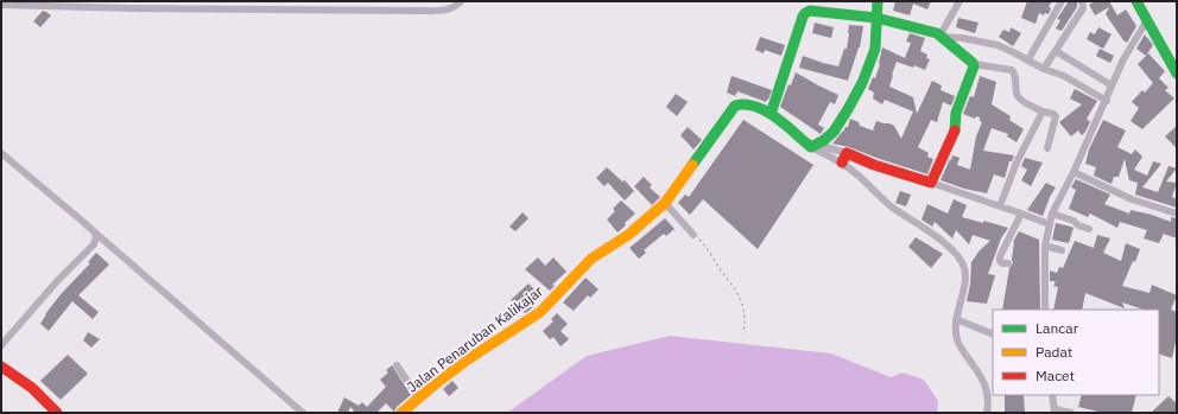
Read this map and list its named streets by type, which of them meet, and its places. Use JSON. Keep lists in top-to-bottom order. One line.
{"streets":{"street":["Jalan Penaruban Kalikajar"]},"legend":["Lancar","Padat","Macet"]}
